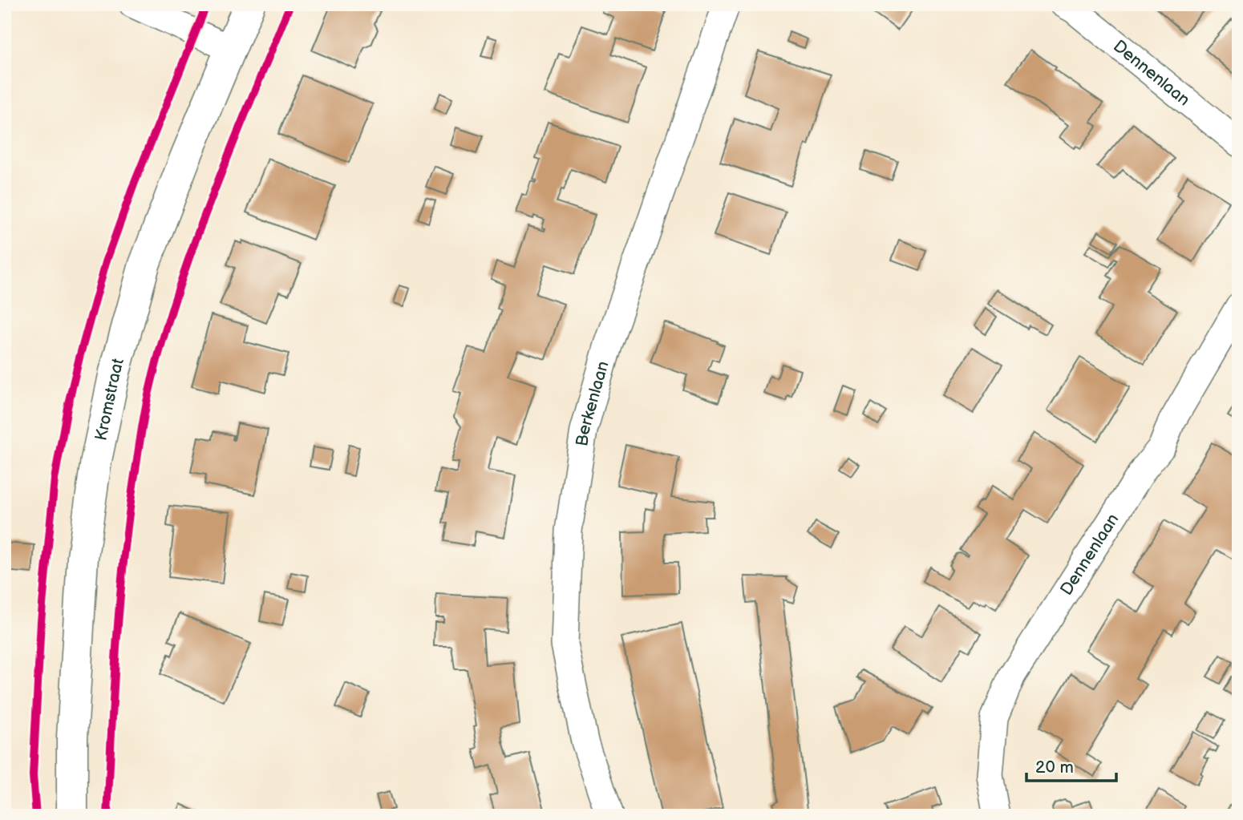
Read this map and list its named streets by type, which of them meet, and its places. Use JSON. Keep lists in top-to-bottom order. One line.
{"streets":{"main road":["Kromstraat"],"street":["Dennenlaan","Berkenlaan"]},"scale_bar":"20 m"}
